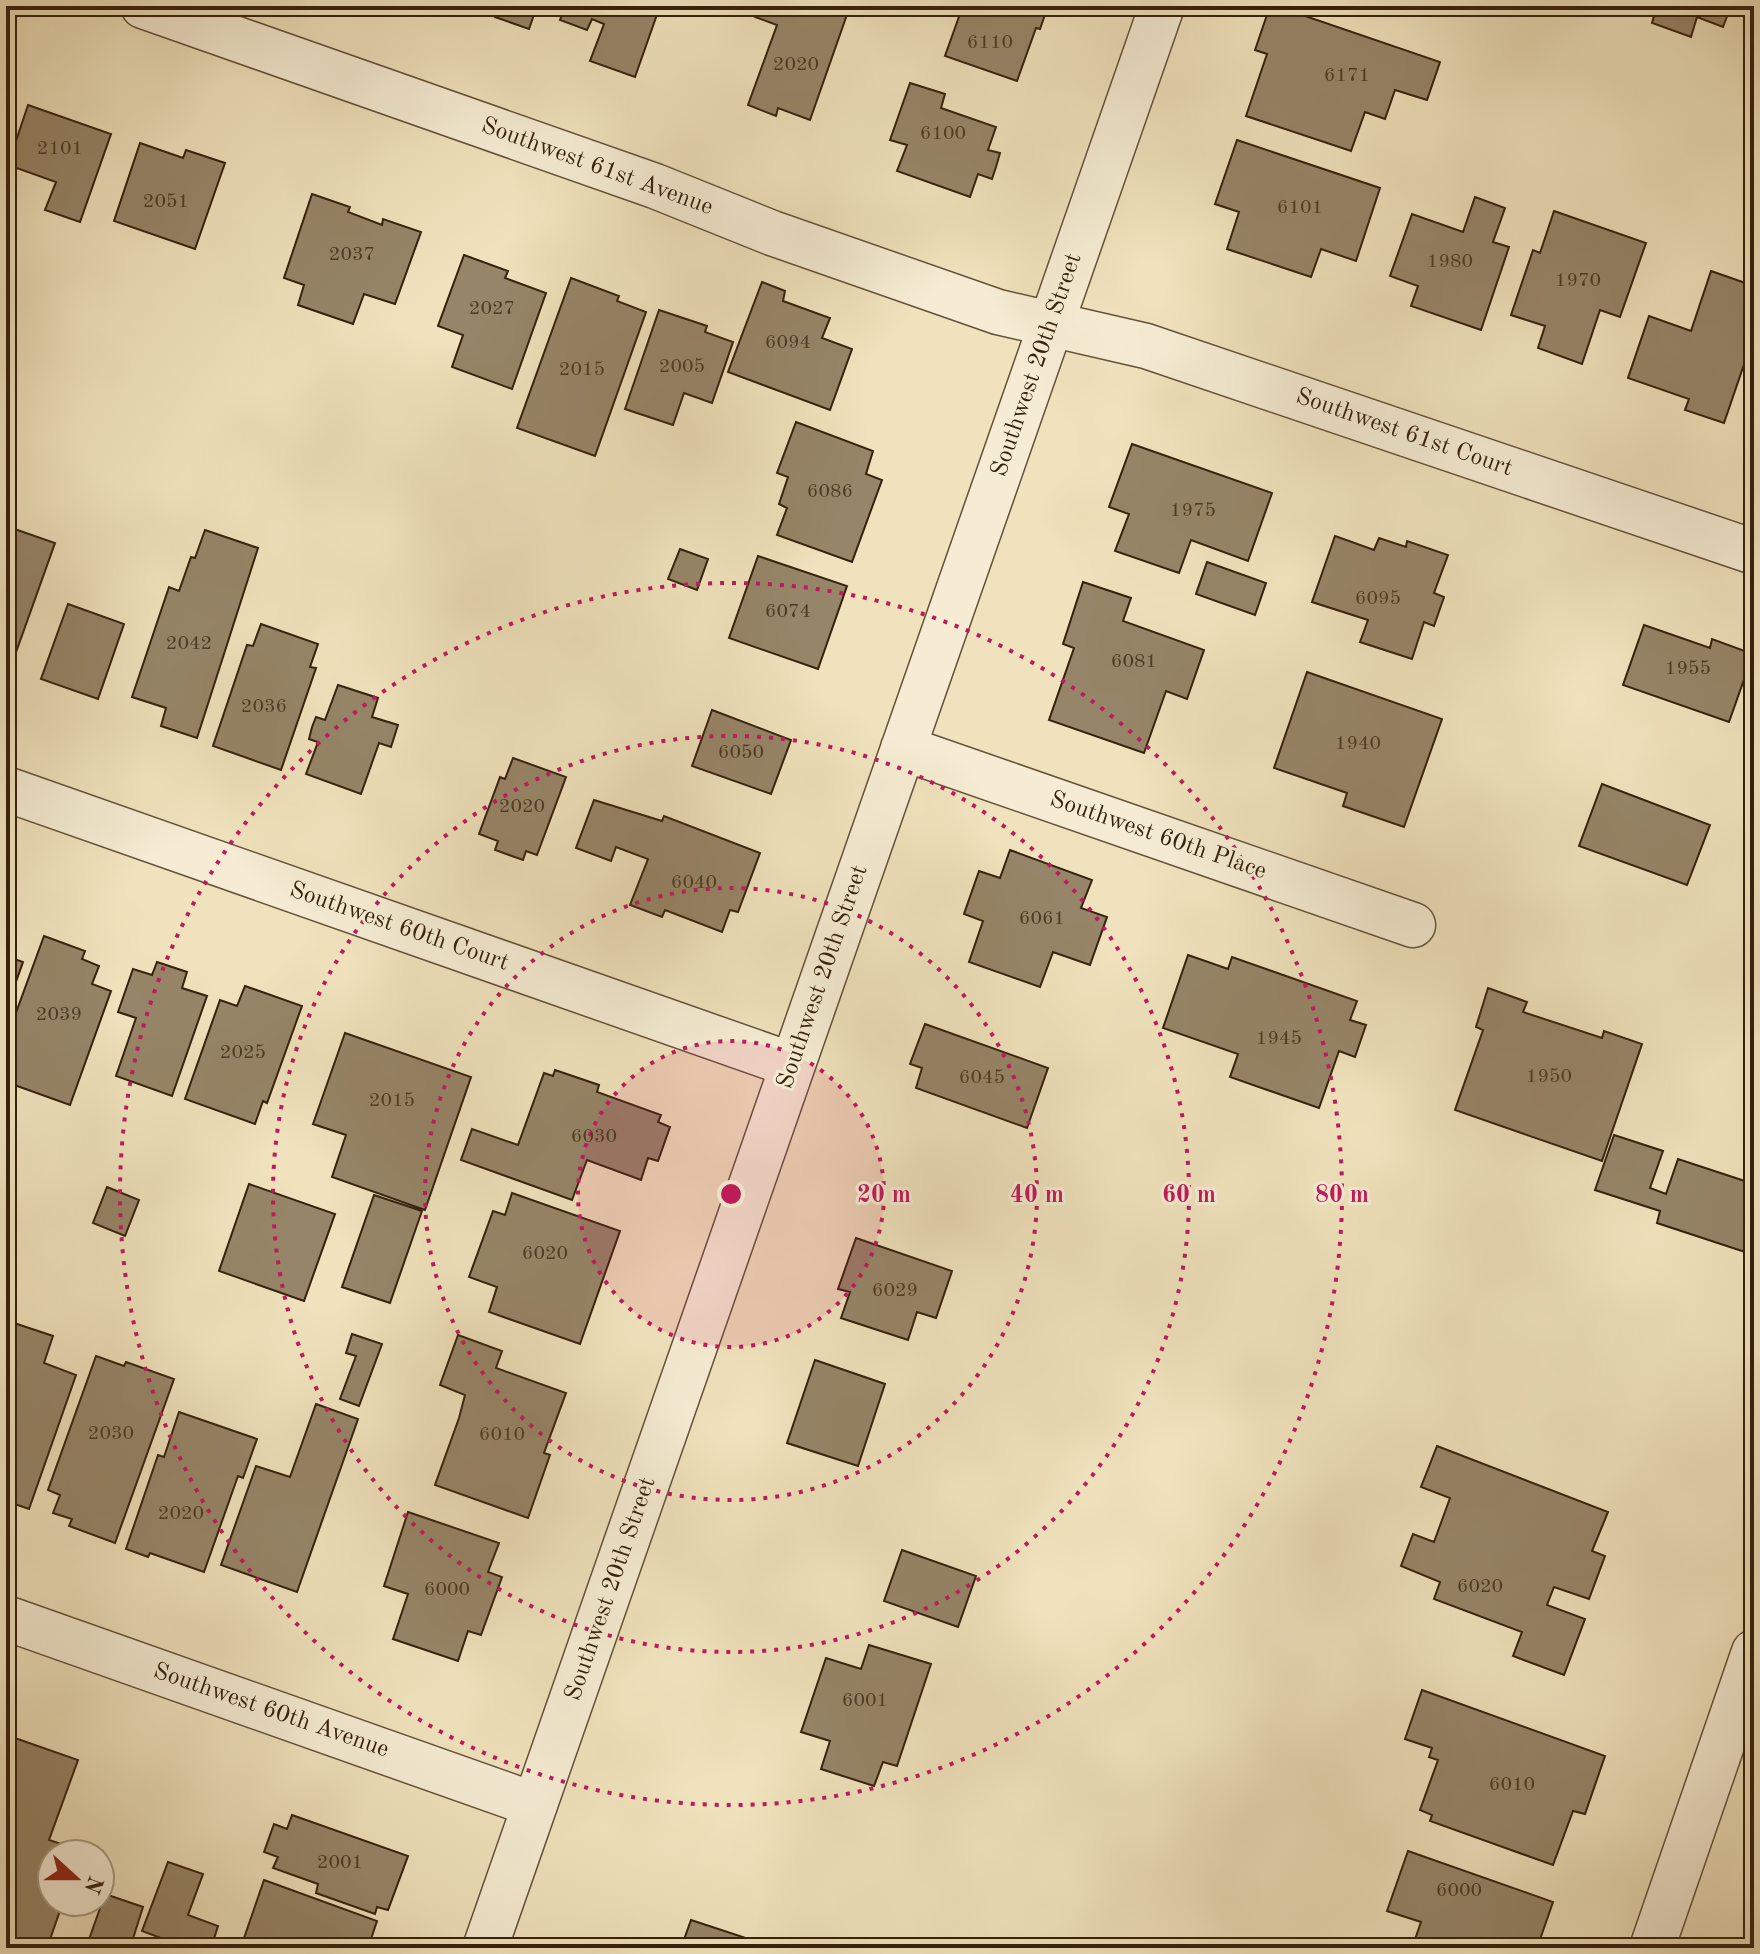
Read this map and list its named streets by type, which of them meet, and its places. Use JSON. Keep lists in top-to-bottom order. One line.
{"streets":{"street":["Southwest 61st Avenue","Southwest 20th Street","Southwest 61st Court","Southwest 60th Place","Southwest 60th Court","Southwest 60th Avenue"]},"crossings":[["Southwest 61st Avenue","Southwest 20th Street"],["Southwest 61st Avenue","Southwest 61st Court"],["Southwest 20th Street","Southwest 61st Court"],["Southwest 20th Street","Southwest 60th Place"],["Southwest 20th Street","Southwest 60th Court"],["Southwest 20th Street","Southwest 60th Avenue"]],"house_numbers":["6110","2020","6171","6100","2101","2051","6101","2037","1980","1970","2027","6094","2005","2015","6086","1975","6095","6074","2042","6081","1955","2036","1940","6050","2020","6040","6061","2039","1945","2025","1950","6045","2015","6030","6020","6029","2030","6010","2020","6020","6000","6001","6010","2001","6000"],"north":"right","rings":["20 m","40 m","60 m","80 m"]}
